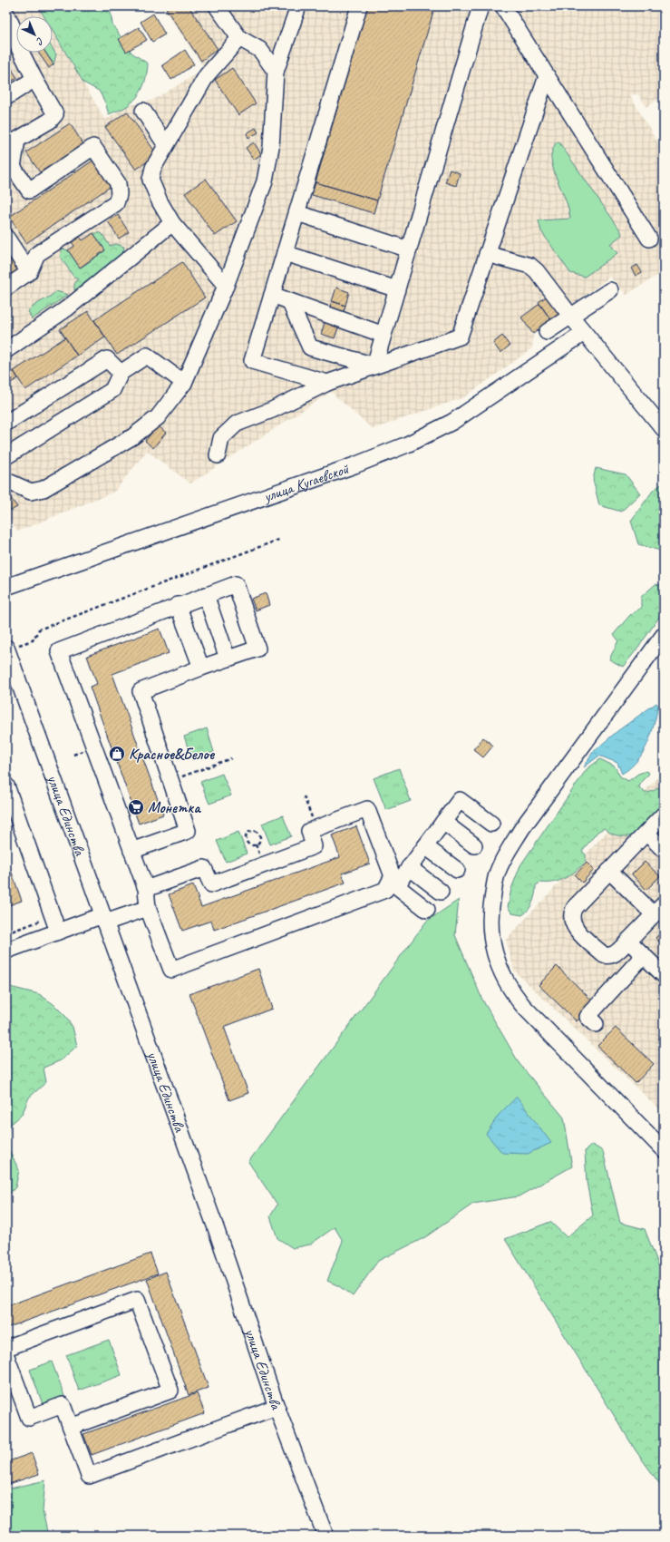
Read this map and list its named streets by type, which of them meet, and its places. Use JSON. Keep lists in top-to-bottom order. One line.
{"streets":{"street":["улица Кугаевской","улица Единства"]},"places":{"shop":["Красное&Белое"],"supermarket":["Монетка"]},"north":"bottom right"}
